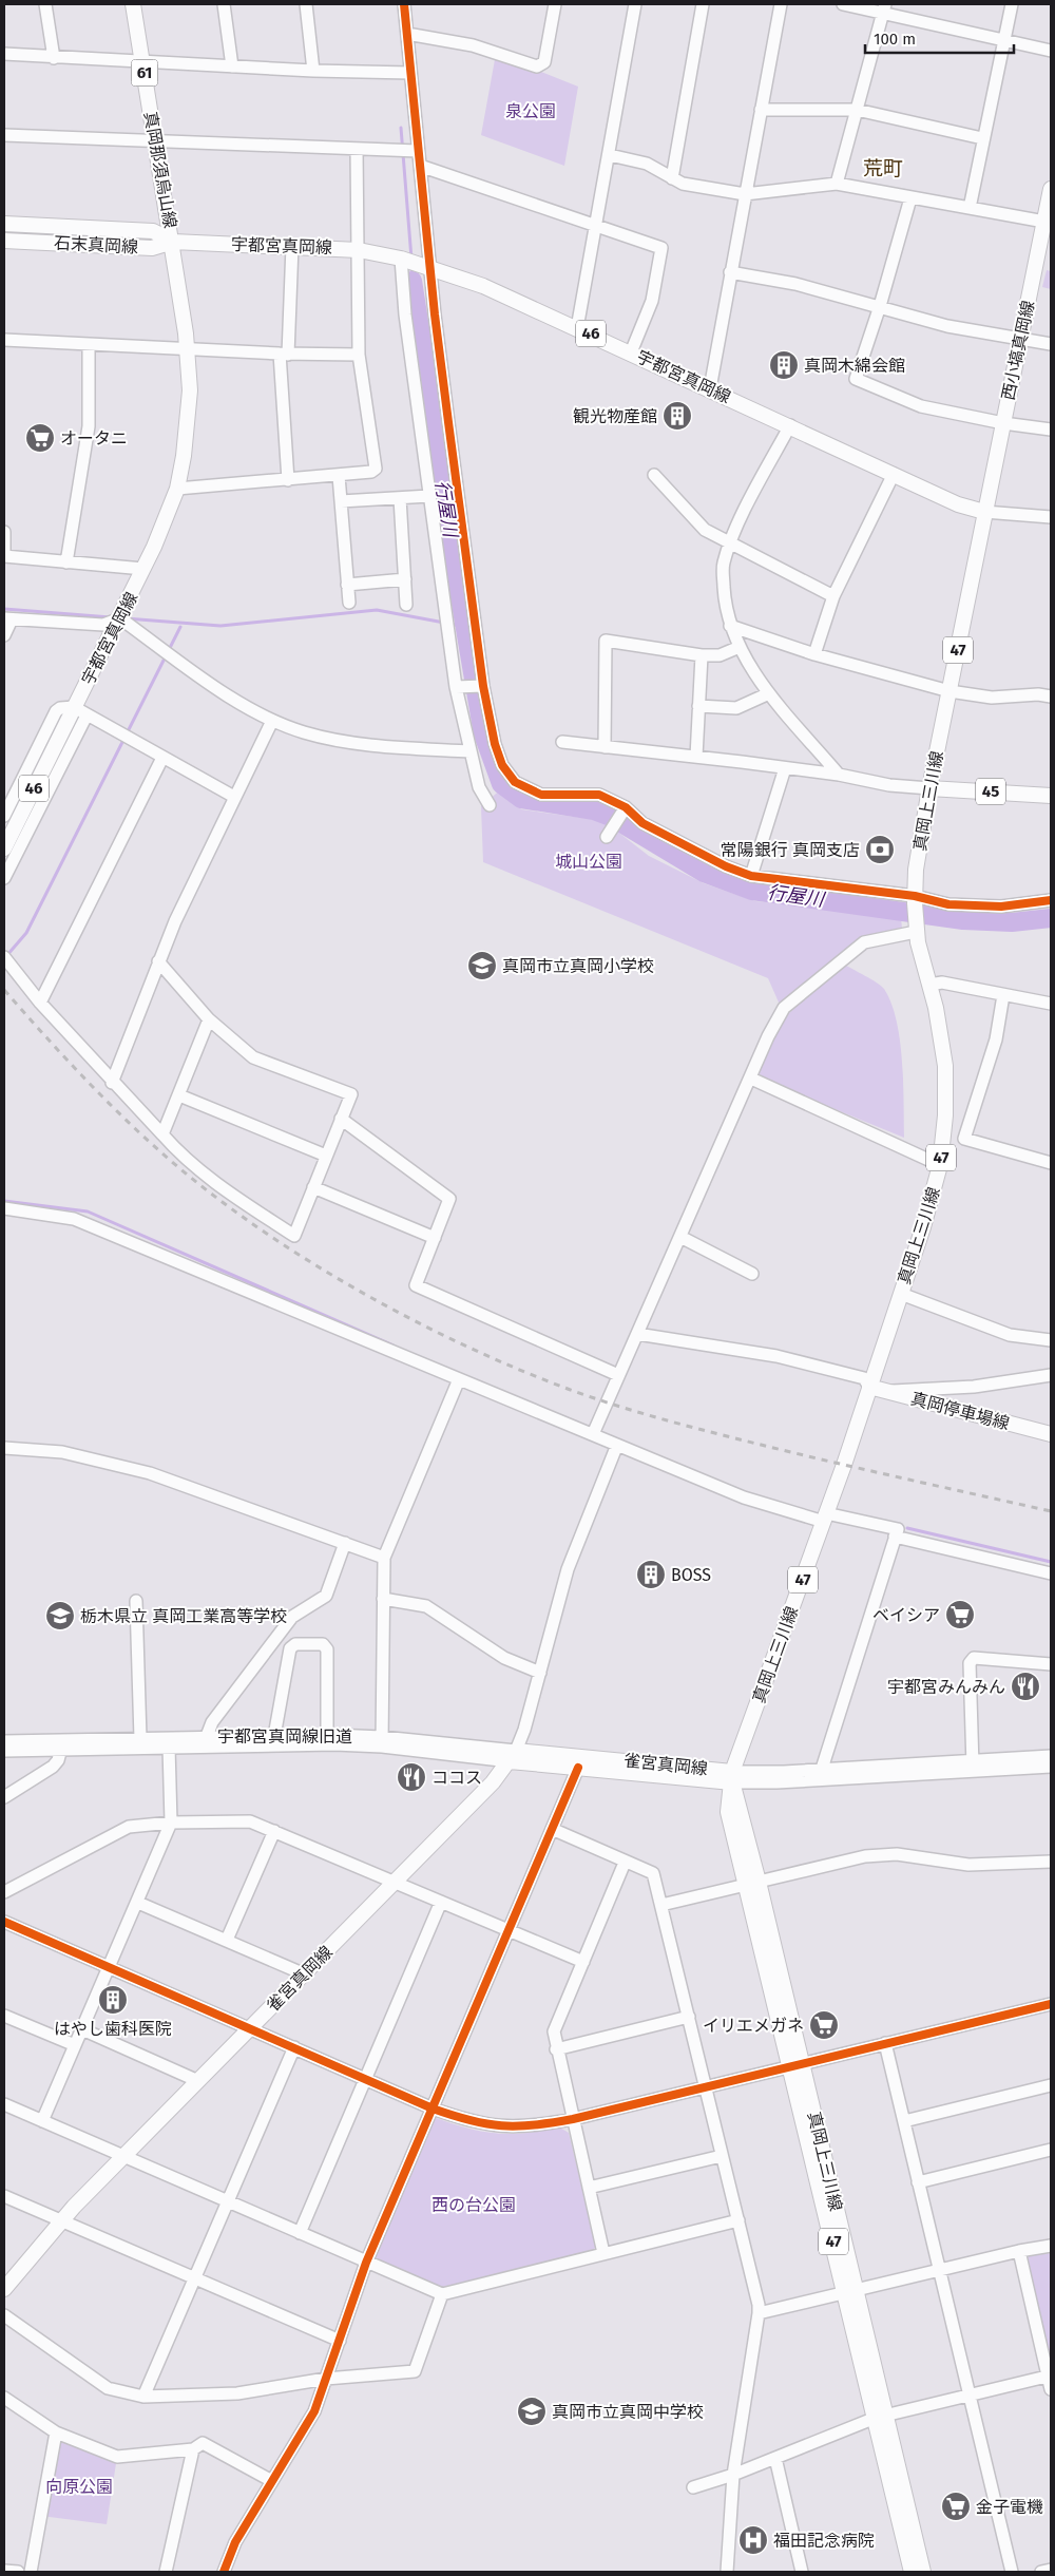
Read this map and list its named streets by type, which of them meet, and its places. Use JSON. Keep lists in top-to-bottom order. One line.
{"streets":{"main road":["61","真岡那須烏山線","石末真岡線","宇都宮真岡線","46","西小塙真岡線","47","45","真岡上三川線","真岡停車場線","雀宮真岡線"],"street":["宇都宮真岡線旧道"]},"crossings":[["真岡那須烏山線","石末真岡線"],["真岡那須烏山線","宇都宮真岡線"],["石末真岡線","宇都宮真岡線"],["宇都宮真岡線","西小塙真岡線"],["宇都宮真岡線","真岡上三川線"],["西小塙真岡線","真岡上三川線"],["45","真岡上三川線"],["真岡上三川線","真岡停車場線"],["真岡上三川線","雀宮真岡線"],["宇都宮真岡線旧道","雀宮真岡線"]],"districts":["荒町"],"water":["行屋川"],"parks":["泉公園","城山公園","西の台公園","向原公園"],"places":{"building":["真岡木綿会館","観光物産館","BOSS","はやし歯科医院"],"supermarket":["オータニ","ベイシア","イリエメガネ","金子電機"],"bank":["常陽銀行 真岡支店"],"school or university":["真岡市立真岡小学校","栃木県立 真岡工業高等学校","真岡市立真岡中学校"],"restaurant":["宇都宮みんみん","ココス"],"hospital":["福田記念病院"]},"scale_bar":"100 m"}
